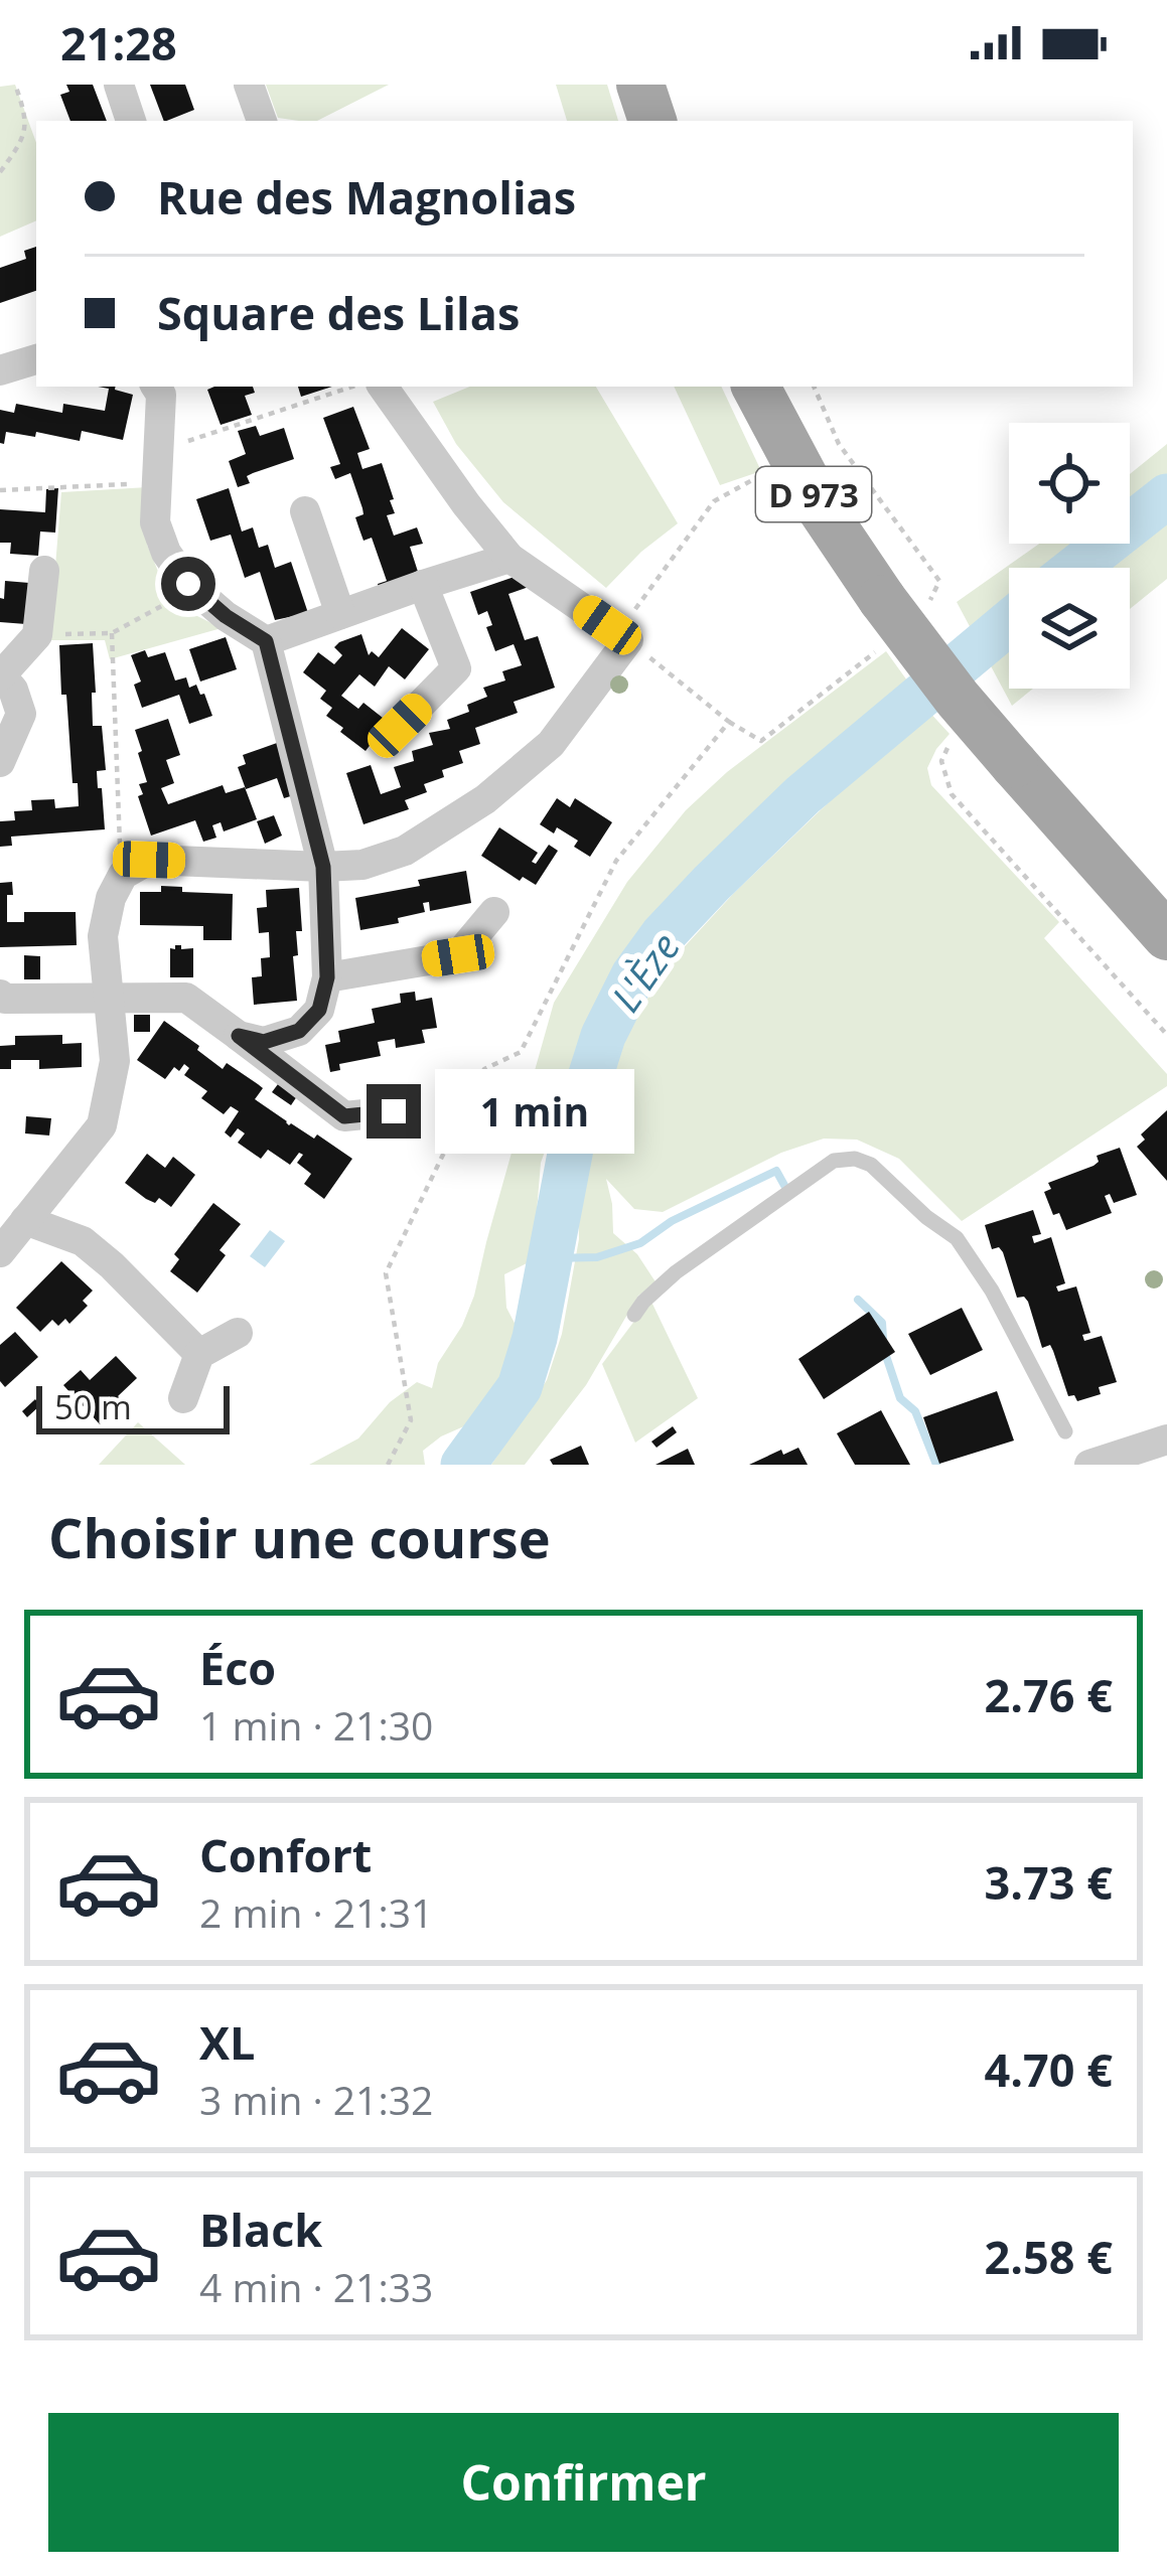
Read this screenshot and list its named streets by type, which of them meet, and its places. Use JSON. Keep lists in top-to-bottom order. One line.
{"streets":{"main road":["D 973"]},"water":["L'Èze"],"scale_bar":"50 m","page":{"status":"21:28","banner":["Rue des Magnolias","Square des Lilas"],"bubble":"1 min","scale":"50 m","heading":"Choisir une course","list":[{"name":"Éco","note":"1 min · 21:30","value":"2.76 €"},{"name":"Confort","note":"2 min · 21:31","value":"3.73 €"},{"name":"XL","note":"3 min · 21:32","value":"4.70 €"},{"name":"Black","note":"4 min · 21:33","value":"2.58 €"}],"buttons":"Confirmer"}}
